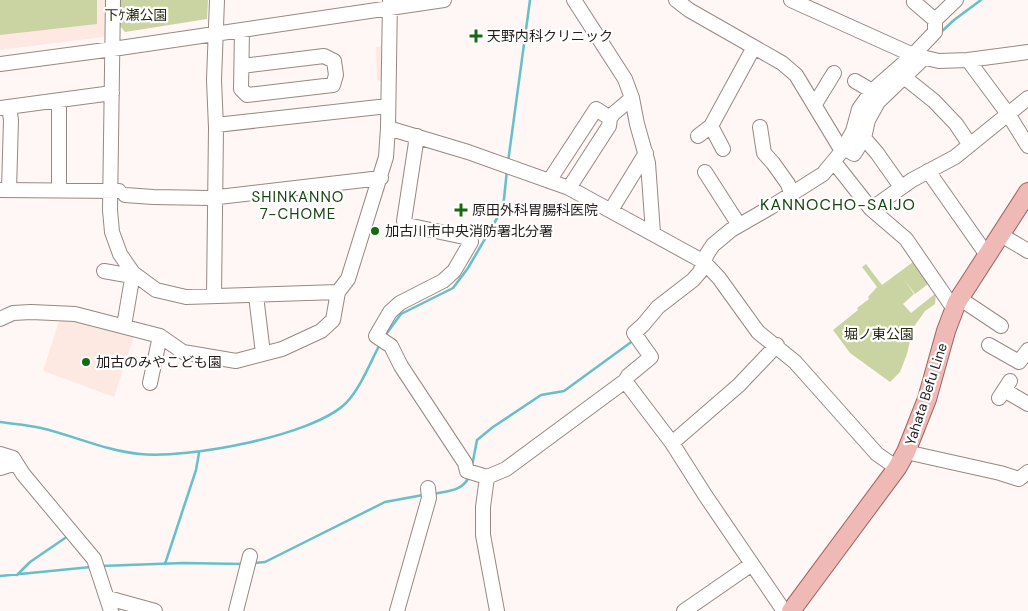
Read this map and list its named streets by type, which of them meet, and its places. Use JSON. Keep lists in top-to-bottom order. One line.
{"streets":{"main road":["Yahata Befu Line"]},"districts":["SHINKANNO 7-CHOME","KANNOCHO-SAIJO"],"parks":["下ｹ瀬公園","堀ノ東公園"],"places":{"health":["天野内科クリニック","原田外科胃腸科医院"],"other":["加古川市中央消防署北分署","加古のみやこども園"]}}
